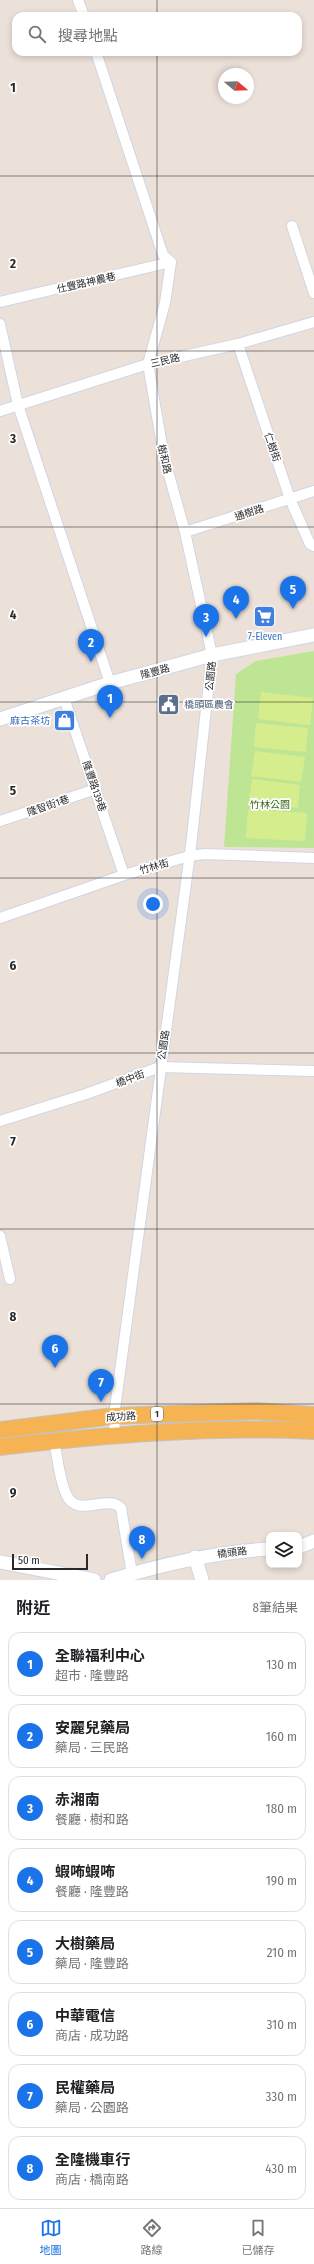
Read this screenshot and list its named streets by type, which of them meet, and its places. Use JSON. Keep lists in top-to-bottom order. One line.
{"streets":{"main road":["1","成功路"],"street":["仕豐路神農巷","三民路","仁樹街","樹和路","通樹路","隆豐路","公園路","隆豐路139巷","隆智街1巷","竹林街","橋中街","橋頭路"]},"crossings":[["仕豐路神農巷","樹和路"],["三民路","仁樹街"],["三民路","樹和路"],["仁樹街","通樹路"],["樹和路","通樹路"],["樹和路","隆豐路"],["樹和路","公園路"],["隆豐路","公園路"],["隆豐路","隆豐路139巷"],["公園路","竹林街"],["公園路","橋中街"],["公園路","成功路"],["隆豐路139巷","隆智街1巷"],["隆豐路139巷","竹林街"]],"parks":["竹林公園"],"places":{"supermarket":["7-Eleven"],"public building":["橋頭區農會"],"shop":["麻古茶坊"]},"scale_bar":"50 m","north":"right","page":{"search":"搜尋地點","pins":["5","4","3","2","1","6","7","8"],"scale":"50 m","heading":["附近","8筆結果"],"list":[{"mark":"1","name":"全聯福利中心","note":"超市 · 隆豐路","value":"130 m"},{"mark":"2","name":"安麗兒藥局","note":"藥局 · 三民路","value":"160 m"},{"mark":"3","name":"赤湘南","note":"餐廳 · 樹和路","value":"180 m"},{"mark":"4","name":"蝦咘蝦咘","note":"餐廳 · 隆豐路","value":"190 m"},{"mark":"5","name":"大樹藥局","note":"藥局 · 隆豐路","value":"210 m"},{"mark":"6","name":"中華電信","note":"商店 · 成功路","value":"310 m"},{"mark":"7","name":"民權藥局","note":"藥局 · 公園路","value":"330 m"},{"mark":"8","name":"全隆機車行","note":"商店 · 橋南路","value":"430 m"}],"nav":["地圖","路線","已儲存"]},"grid":{"rows":["1","2","3","4","5","6","7","8","9"]}}
